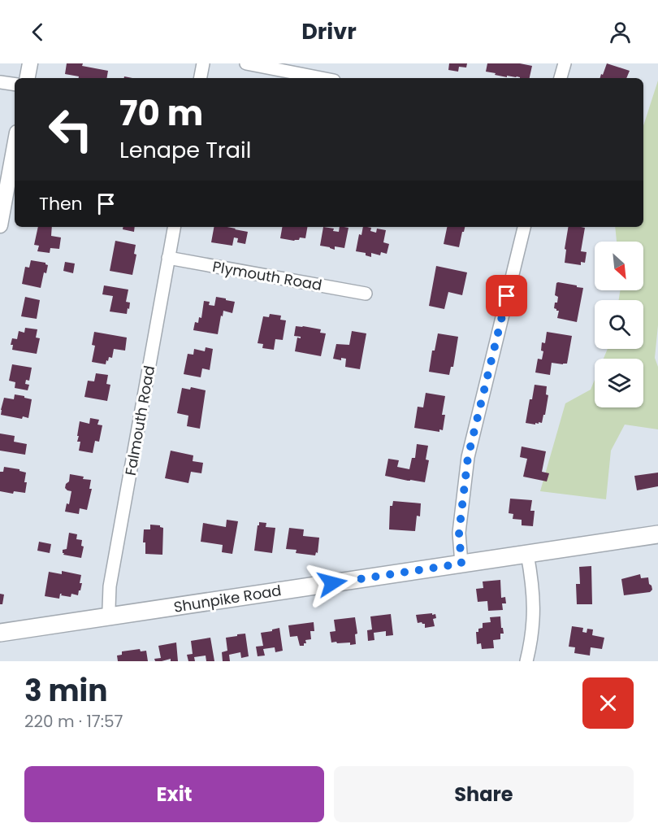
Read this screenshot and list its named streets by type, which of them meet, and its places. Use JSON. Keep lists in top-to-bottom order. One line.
{"streets":{"main road":["Shunpike Road"],"street":["Plymouth Road","Falmouth Road"]},"crossings":[["Plymouth Road","Falmouth Road"],["Falmouth Road","Shunpike Road"]],"north":"bottom right","page":{"header":"Drivr","turn":["70 m","Lenape Trail"],"then":"Then","heading":["3 min","220 m · 17:57"],"buttons":["Exit","Share"]}}
